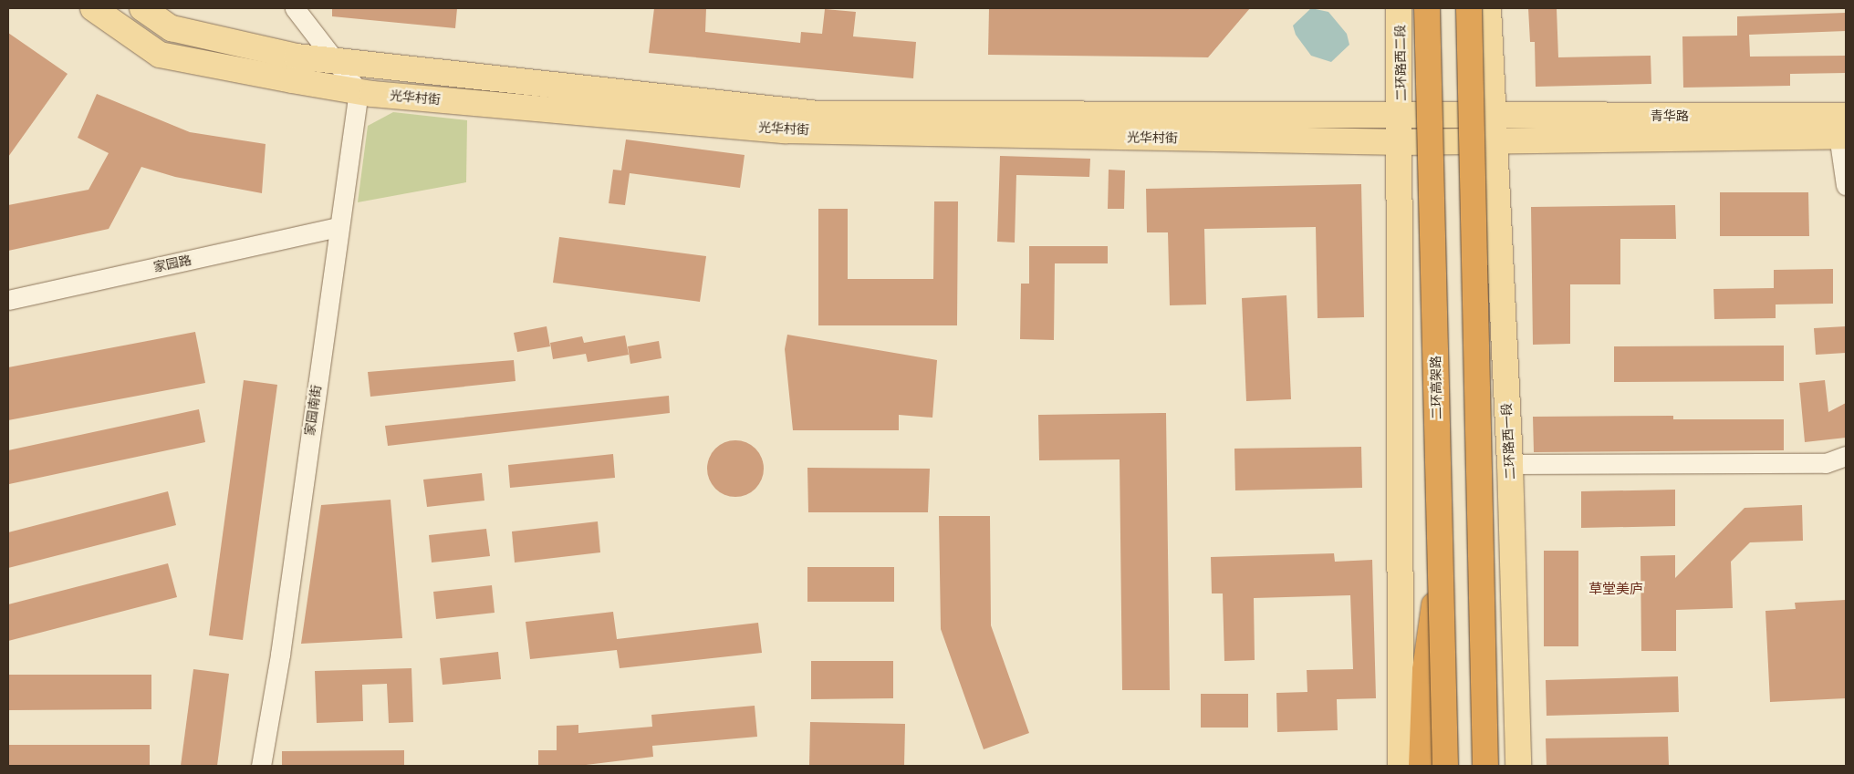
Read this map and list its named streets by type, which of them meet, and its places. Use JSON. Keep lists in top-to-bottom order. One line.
{"streets":{"highway":["二环高架路"],"main road":["二环路西二段","光华村街","青华路","二环路西一段"],"street":["家园路","家园南街"]},"crossings":[["二环路西二段","光华村街"],["光华村街","青华路"],["光华村街","家园南街"],["光华村街","二环路西一段"],["青华路","二环路西一段"],["家园路","家园南街"]],"districts":["草堂美庐"]}
